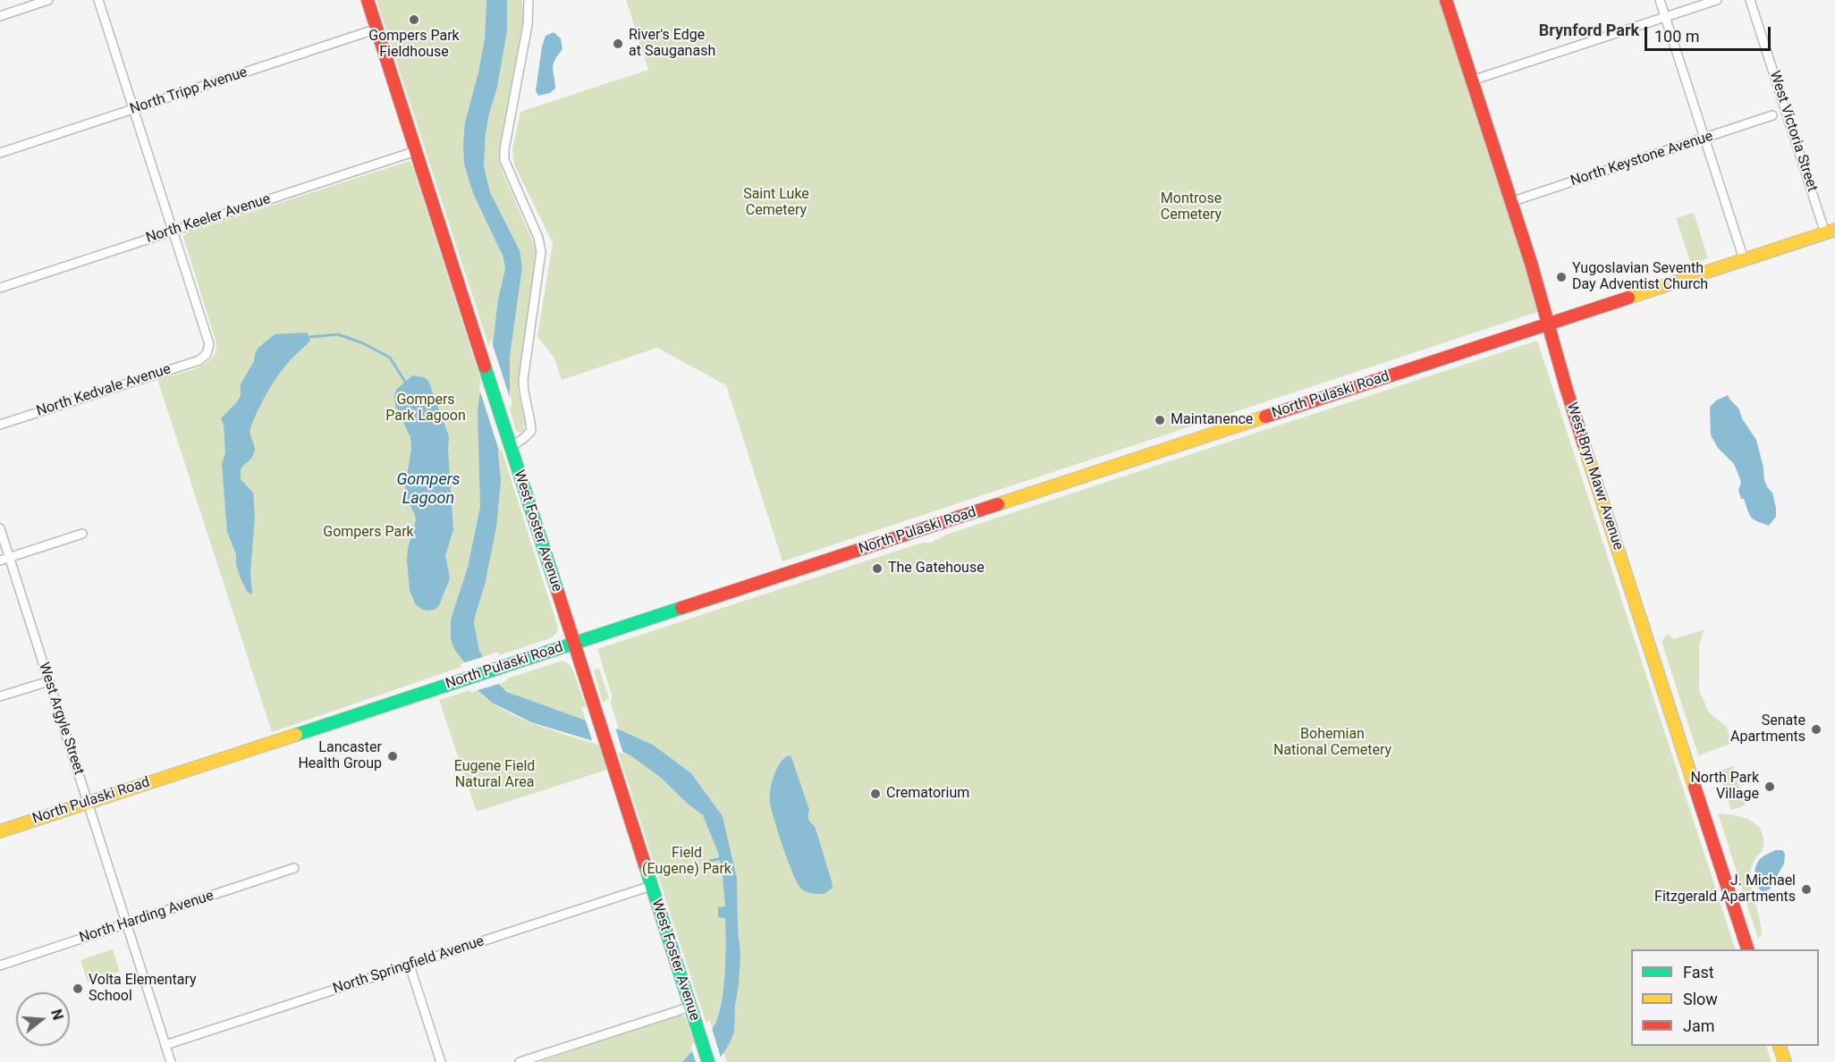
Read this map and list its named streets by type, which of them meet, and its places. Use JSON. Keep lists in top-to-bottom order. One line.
{"streets":{"main road":["North Pulaski Road","West Bryn Mawr Avenue","West Foster Avenue"],"street":["North Tripp Avenue","West Victoria Street","North Keystone Avenue","North Keeler Avenue","North Kedvale Avenue","West Argyle Street","North Harding Avenue","North Springfield Avenue"]},"crossings":[["North Tripp Avenue","West Foster Avenue"],["West Victoria Street","North Pulaski Road"],["North Keystone Avenue","West Bryn Mawr Avenue"],["North Keeler Avenue","North Kedvale Avenue"],["North Keeler Avenue","West Foster Avenue"],["North Pulaski Road","West Bryn Mawr Avenue"],["North Pulaski Road","West Foster Avenue"],["North Pulaski Road","West Argyle Street"],["West Foster Avenue","North Springfield Avenue"],["West Argyle Street","North Harding Avenue"],["West Argyle Street","North Springfield Avenue"]],"districts":["Brynford Park"],"water":["Gompers Lagoon"],"parks":["Saint Luke Cemetery","Montrose Cemetery","Gompers Park Lagoon","Gompers Park","Bohemian National Cemetery","Eugene Field Natural Area","Field (Eugene) Park"],"places":["Gompers Park Fieldhouse","River's Edge at Sauganash","Yugoslavian Seventh Day Adventist Church","Maintanence","The Gatehouse","Senate Apartments","Lancaster Health Group","North Park Village","Crematorium","J. Michael Fitzgerald Apartments","Volta Elementary School"],"legend":["Fast","Slow","Jam"],"scale_bar":"100 m","north":"right"}
